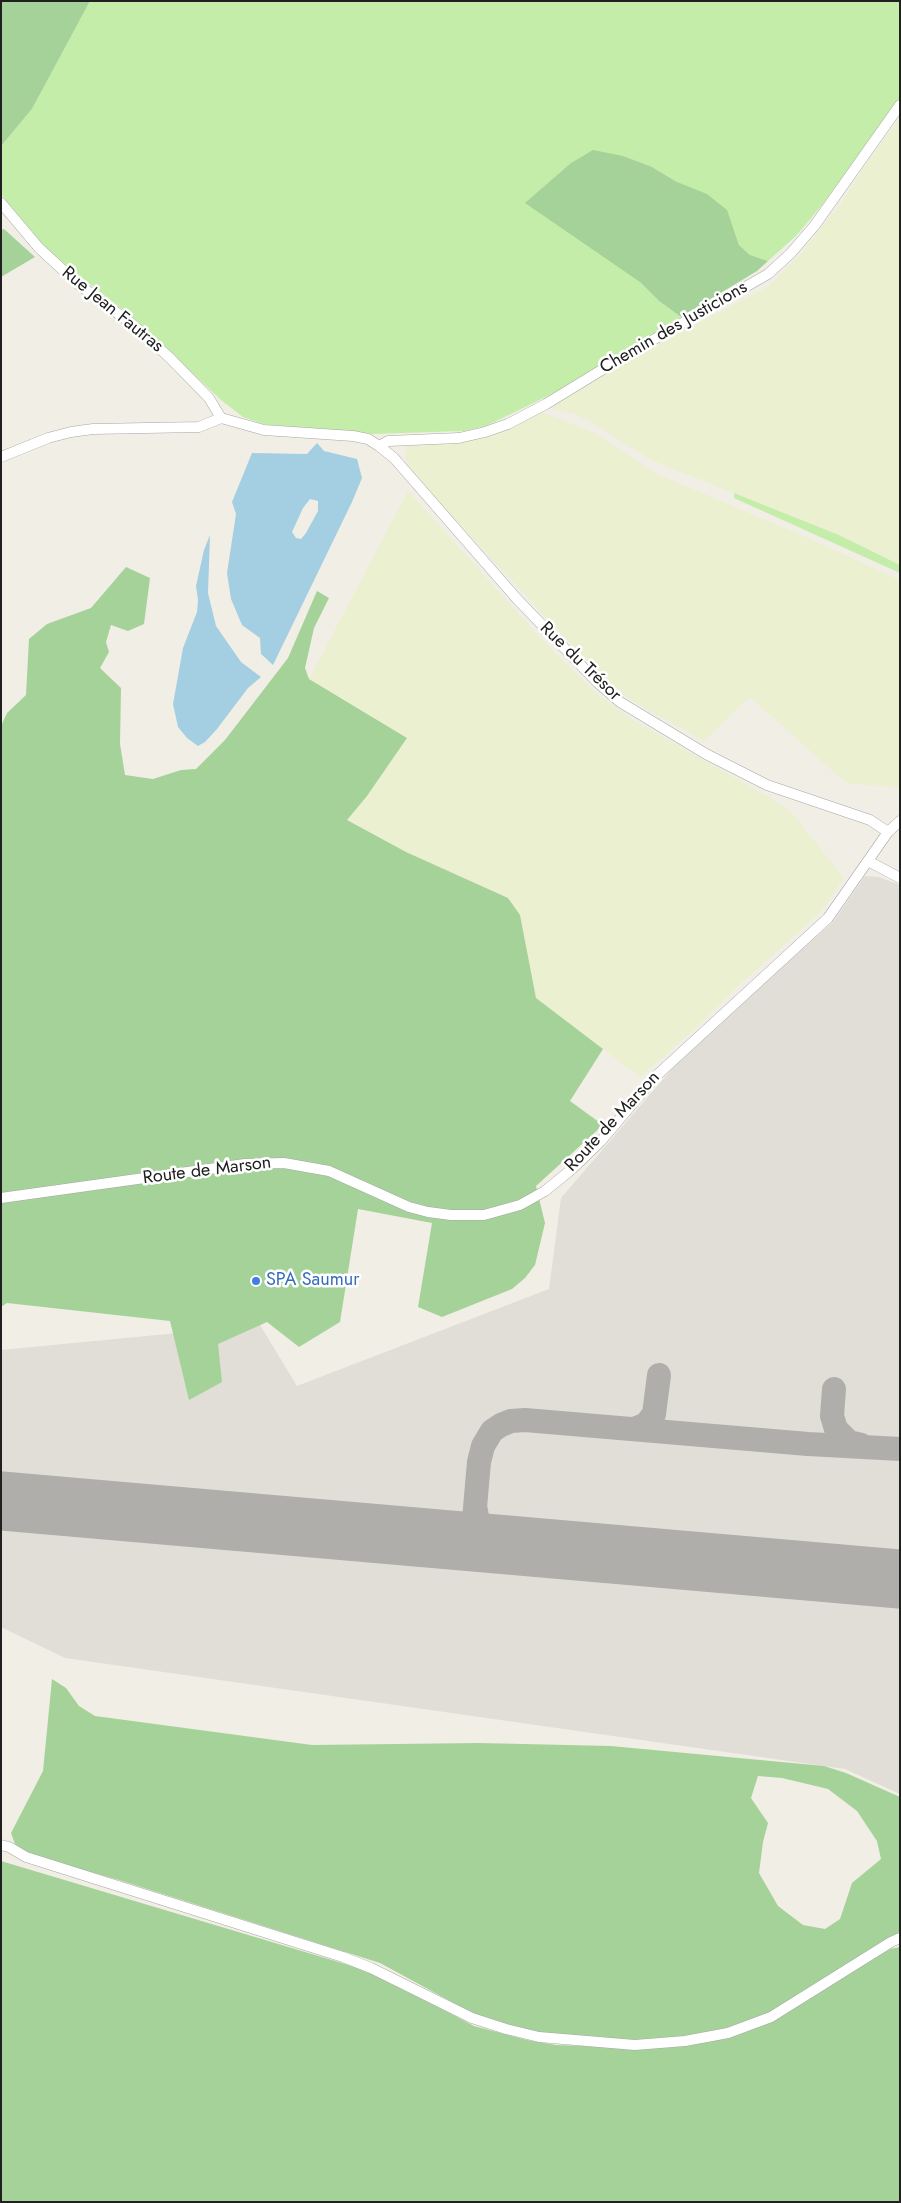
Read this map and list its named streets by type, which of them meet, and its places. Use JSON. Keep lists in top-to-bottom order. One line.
{"streets":{"street":["Rue Jean Fautras","Chemin des Justicions","Rue du Trésor","Route de Marson"]},"crossings":[["Rue Jean Fautras","Rue du Trésor"],["Chemin des Justicions","Rue du Trésor"],["Rue du Trésor","Route de Marson"]],"places":["SPA Saumur"]}
